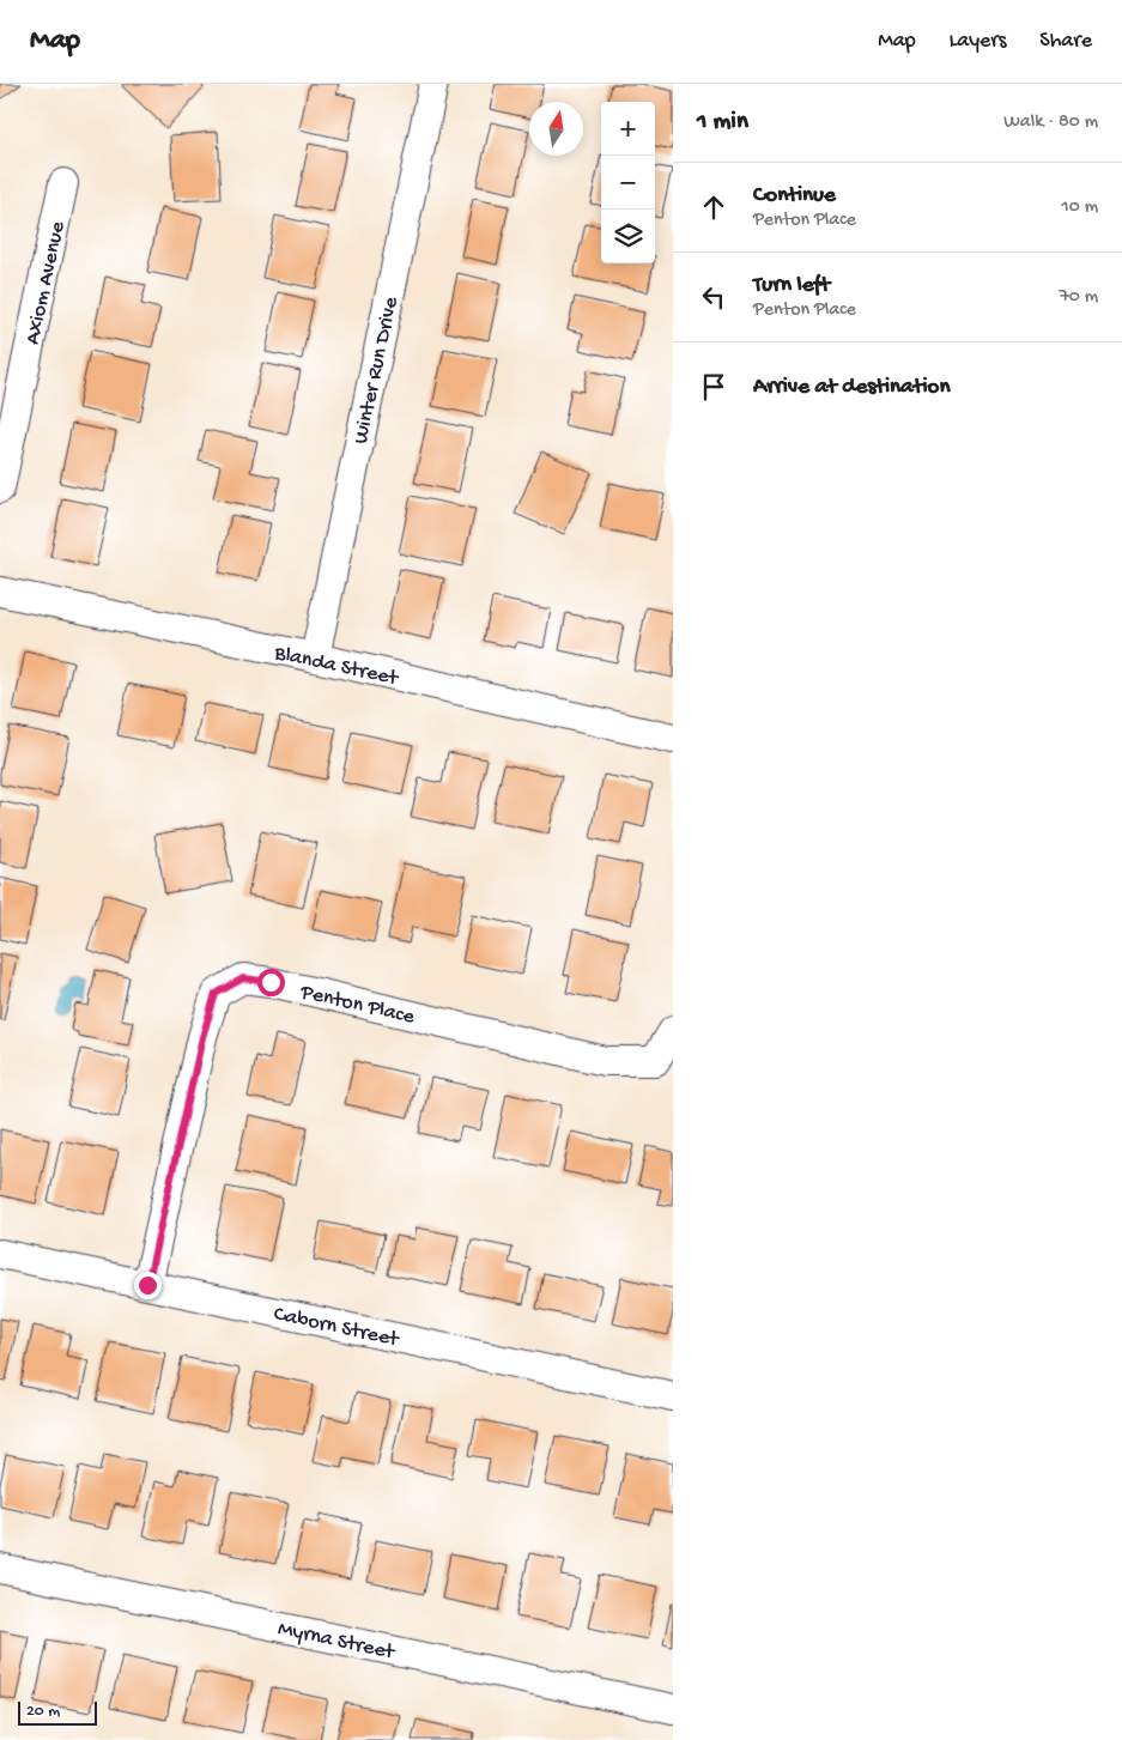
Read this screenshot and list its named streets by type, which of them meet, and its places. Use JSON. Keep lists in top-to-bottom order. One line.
{"streets":{"street":["Axiom Avenue","Winter Run Drive","Blanda Street","Penton Place","Caborn Street","Myrna Street"]},"crossings":[["Winter Run Drive","Blanda Street"],["Penton Place","Caborn Street"]],"scale_bar":"20 m","north":"top","page":{"header":"Map","nav":["Map","Layers","Share"],"heading":["1 min","Walk · 80 m"],"map_buttons":["+","−"],"list":[["Continue","Penton Place","10 m"],["Turn left","Penton Place","70 m"],"Arrive at destination"],"scale":"20 m"}}
